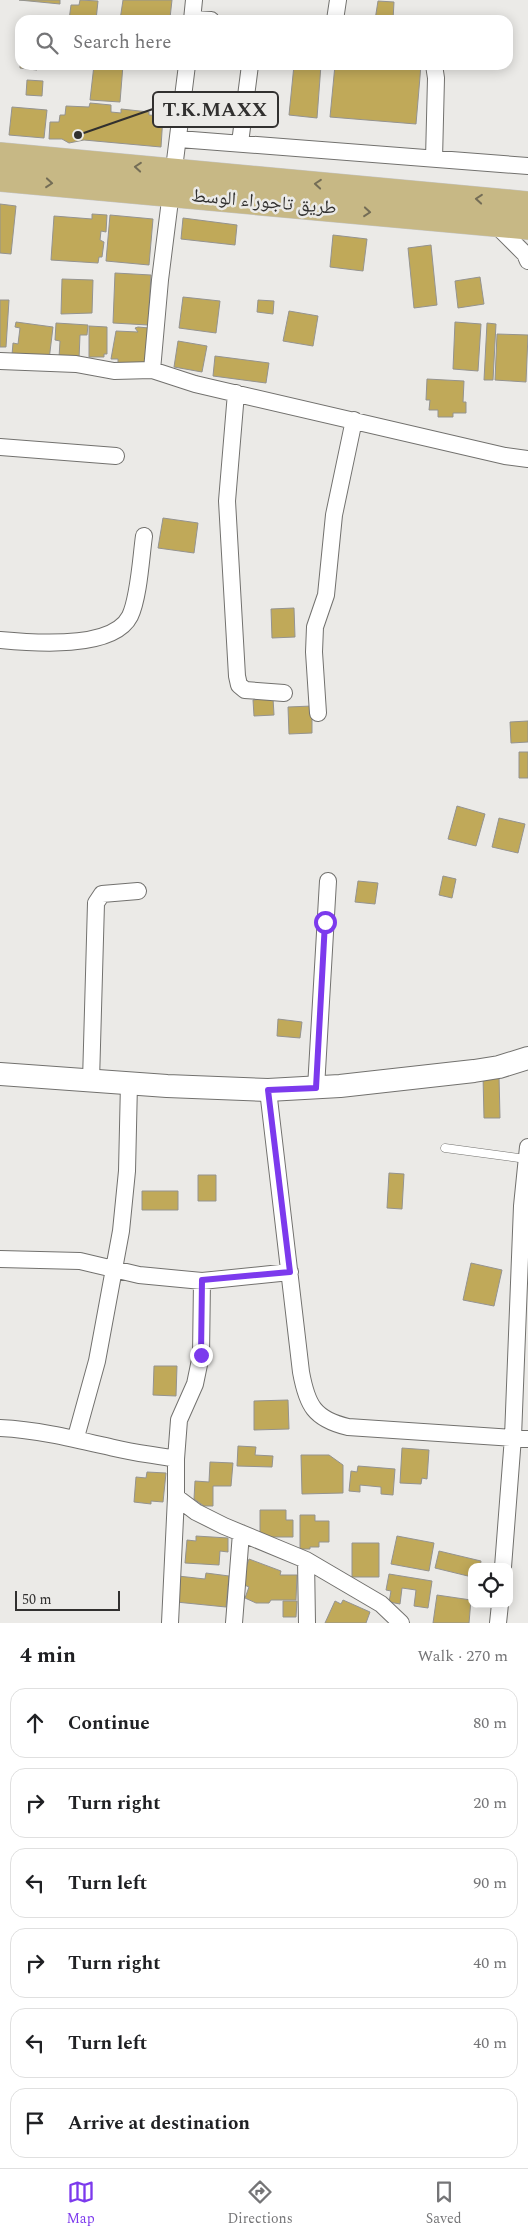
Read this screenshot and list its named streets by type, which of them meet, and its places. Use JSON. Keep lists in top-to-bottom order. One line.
{"streets":{"main road":["طريق تاجوراء الوسط"]},"places":["T.K.MAXX"],"scale_bar":"50 m","page":{"search":"Search here","scale":"50 m","heading":["4 min","Walk · 270 m"],"list":[["Continue","80 m"],["Turn right","20 m"],["Turn left","90 m"],["Turn right","40 m"],["Turn left","40 m"],"Arrive at destination"],"nav":["Map","Directions","Saved"]}}
